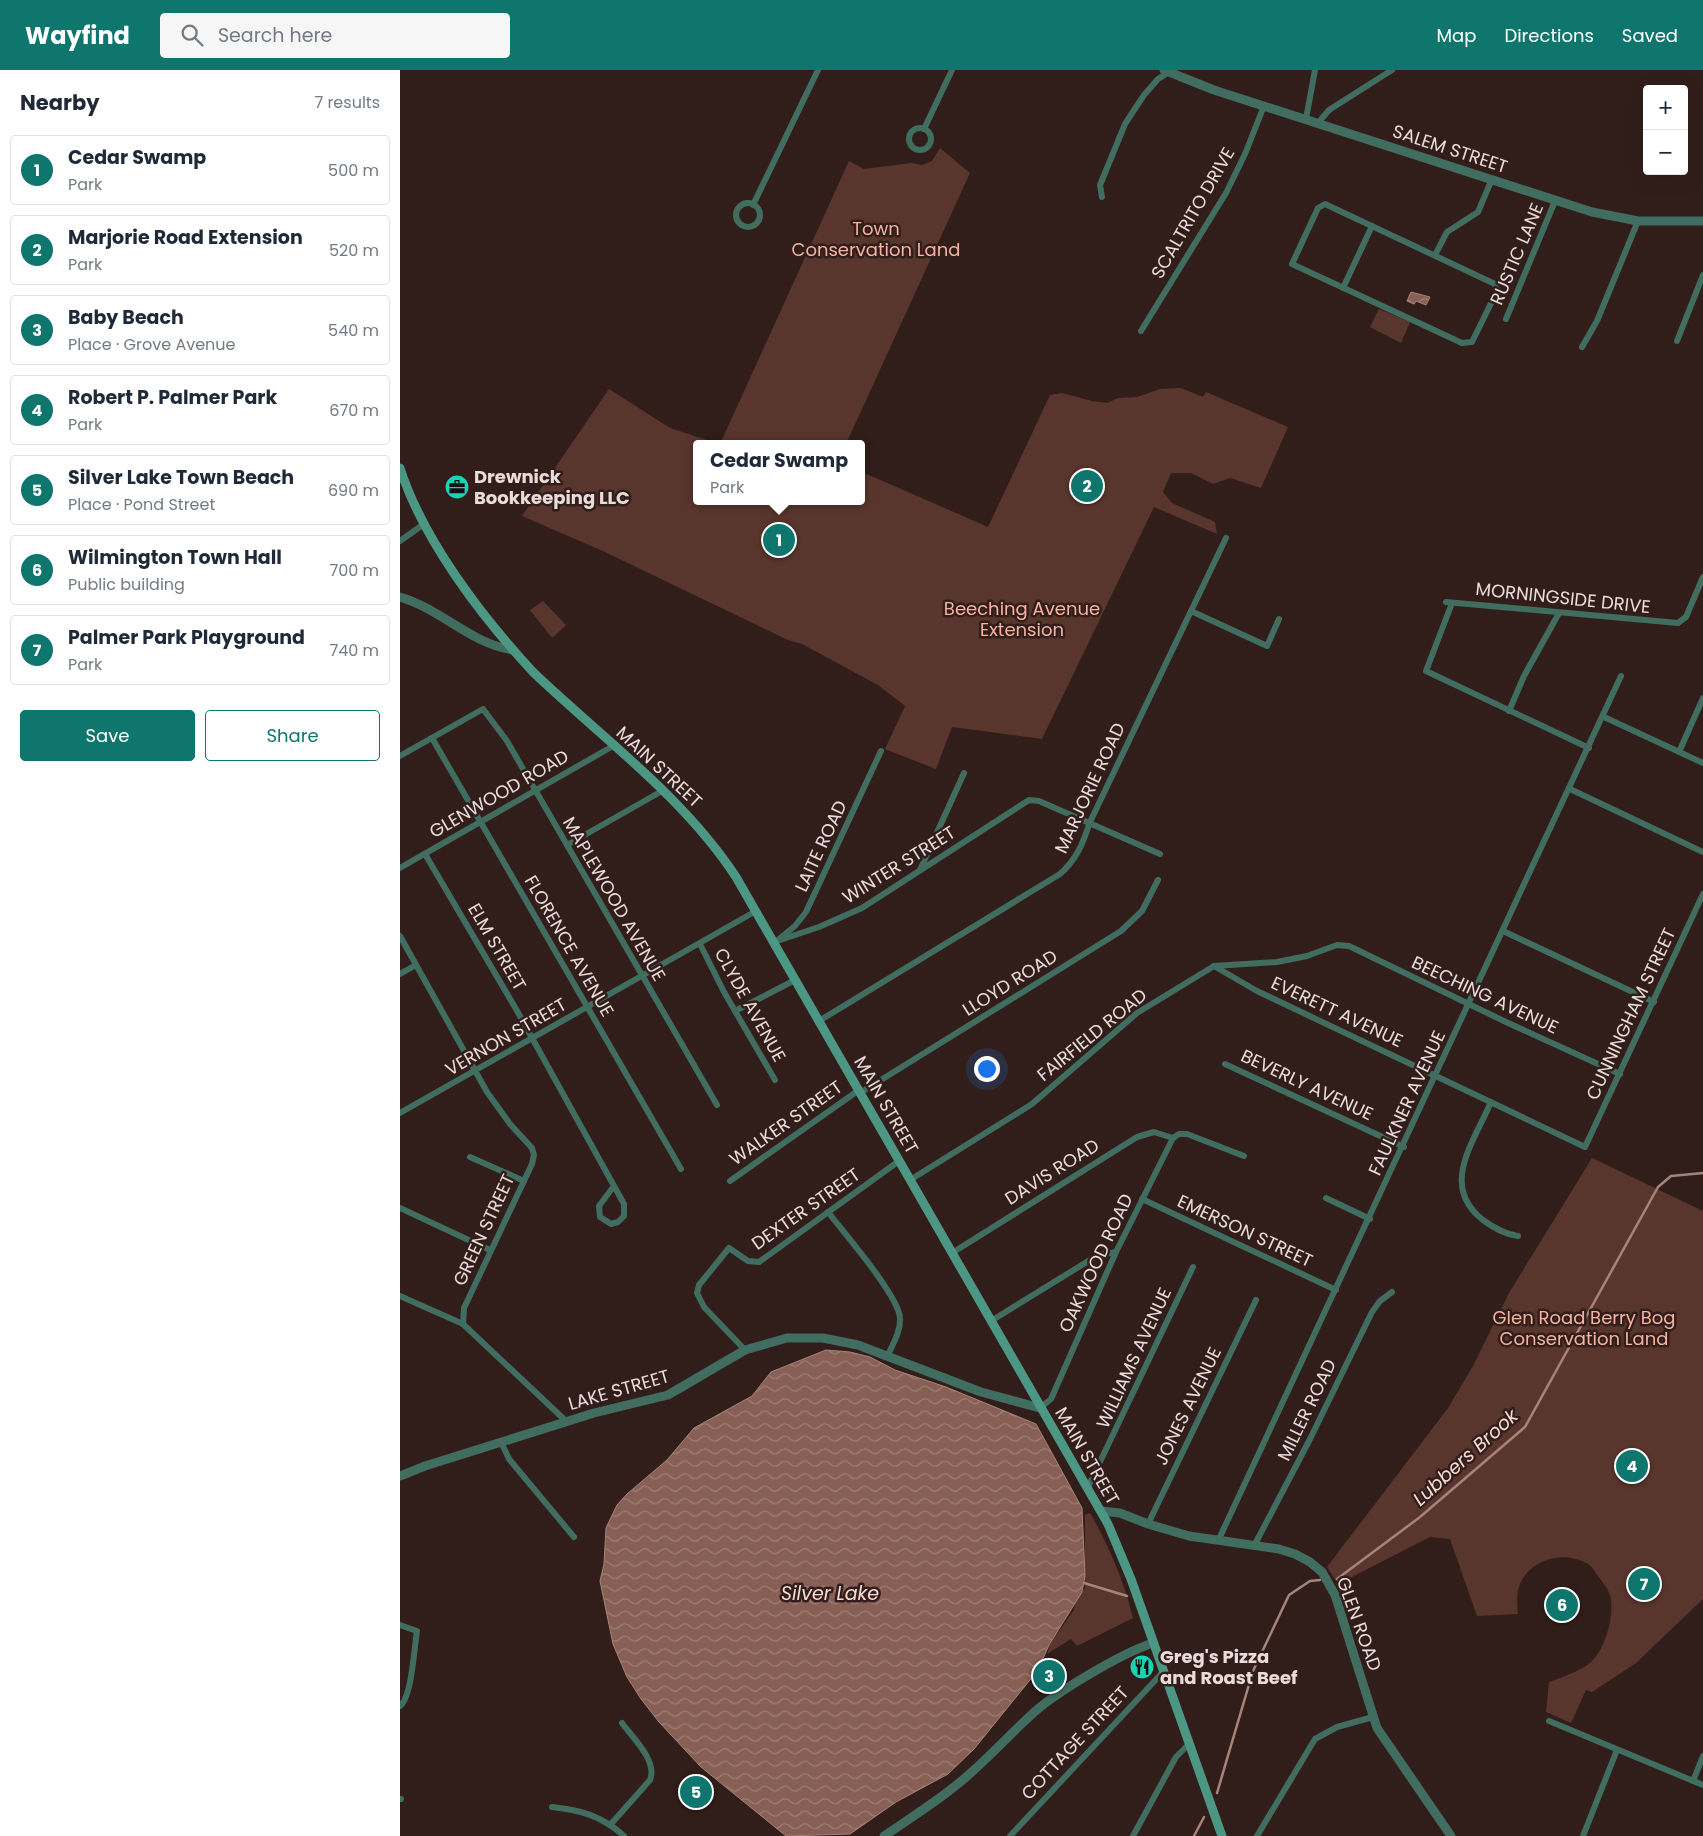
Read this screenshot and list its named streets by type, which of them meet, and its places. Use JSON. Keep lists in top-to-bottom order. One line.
{"streets":{"main road":["MAIN STREET"],"street":["SALEM STREET","SCALTRITO DRIVE","RUSTIC LANE","MORNINGSIDE DRIVE","MARJORIE ROAD","GLENWOOD ROAD","LAITE ROAD","WINTER STREET","MAPLEWOOD AVENUE","FLORENCE AVENUE","ELM STREET","LLOYD ROAD","BEECHING AVENUE","CLYDE AVENUE","EVERETT AVENUE","CUNNINGHAM STREET","FAIRFIELD ROAD","VERNON STREET","BEVERLY AVENUE","FAULKNER AVENUE","WALKER STREET","DAVIS ROAD","DEXTER STREET","GREEN STREET","EMERSON STREET","OAKWOOD ROAD","WILLIAMS AVENUE","LAKE STREET","JONES AVENUE","MILLER ROAD","GLEN ROAD","COTTAGE STREET"]},"crossings":[["SALEM STREET","SCALTRITO DRIVE"],["SALEM STREET","RUSTIC LANE"],["MAIN STREET","MARJORIE ROAD"],["MAIN STREET","GLENWOOD ROAD"],["MAIN STREET","LAITE ROAD"],["MAIN STREET","WINTER STREET"],["MAIN STREET","LLOYD ROAD"],["MAIN STREET","FAIRFIELD ROAD"],["MAIN STREET","VERNON STREET"],["MAIN STREET","WALKER STREET"],["MAIN STREET","DAVIS ROAD"],["MAIN STREET","DEXTER STREET"],["MAIN STREET","OAKWOOD ROAD"],["MAIN STREET","WILLIAMS AVENUE"],["MAIN STREET","LAKE STREET"],["MAIN STREET","GLEN ROAD"],["MAIN STREET","COTTAGE STREET"],["MARJORIE ROAD","WINTER STREET"],["GLENWOOD ROAD","MAPLEWOOD AVENUE"],["GLENWOOD ROAD","FLORENCE AVENUE"],["GLENWOOD ROAD","ELM STREET"],["LAITE ROAD","WINTER STREET"],["MAPLEWOOD AVENUE","FLORENCE AVENUE"],["MAPLEWOOD AVENUE","VERNON STREET"],["FLORENCE AVENUE","VERNON STREET"],["ELM STREET","VERNON STREET"],["LLOYD ROAD","WALKER STREET"],["BEECHING AVENUE","CUNNINGHAM STREET"],["BEECHING AVENUE","FAIRFIELD ROAD"],["BEECHING AVENUE","FAULKNER AVENUE"],["CLYDE AVENUE","VERNON STREET"],["EVERETT AVENUE","CUNNINGHAM STREET"],["EVERETT AVENUE","FAIRFIELD ROAD"],["EVERETT AVENUE","FAULKNER AVENUE"],["VERNON STREET","GREEN STREET"],["BEVERLY AVENUE","FAULKNER AVENUE"],["FAULKNER AVENUE","EMERSON STREET"],["FAULKNER AVENUE","GLEN ROAD"],["DAVIS ROAD","OAKWOOD ROAD"],["DEXTER STREET","LAKE STREET"],["EMERSON STREET","OAKWOOD ROAD"],["OAKWOOD ROAD","LAKE STREET"],["JONES AVENUE","GLEN ROAD"],["MILLER ROAD","GLEN ROAD"]],"water":["Lubbers Brook","Silver Lake"],"parks":["Town Conservation Land","Beeching Avenue Extension","Glen Road Berry Bog Conservation Land"],"places":{"office":["Drewnick Bookkeeping LLC"],"restaurant":["Greg's Pizza and Roast Beef"]},"page":{"header":"Wayfind","search":"Search here","nav":["Map","Directions","Saved"],"heading":["Nearby","7 results"],"map_buttons":["+","−"],"list":[{"mark":"1","name":"Cedar Swamp","note":"Park","value":"500 m"},{"mark":"2","name":"Marjorie Road Extension","note":"Park","value":"520 m"},{"mark":"3","name":"Baby Beach","note":"Place · Grove Avenue","value":"540 m"},{"mark":"4","name":"Robert P. Palmer Park","note":"Park","value":"670 m"},{"mark":"5","name":"Silver Lake Town Beach","note":"Place · Pond Street","value":"690 m"},{"mark":"6","name":"Wilmington Town Hall","note":"Public building","value":"700 m"},{"mark":"7","name":"Palmer Park Playground","note":"Park","value":"740 m"}],"popup":["Cedar Swamp","Park"],"pins":["2","1","4","7","6","3","5"],"buttons":["Save","Share"]}}
